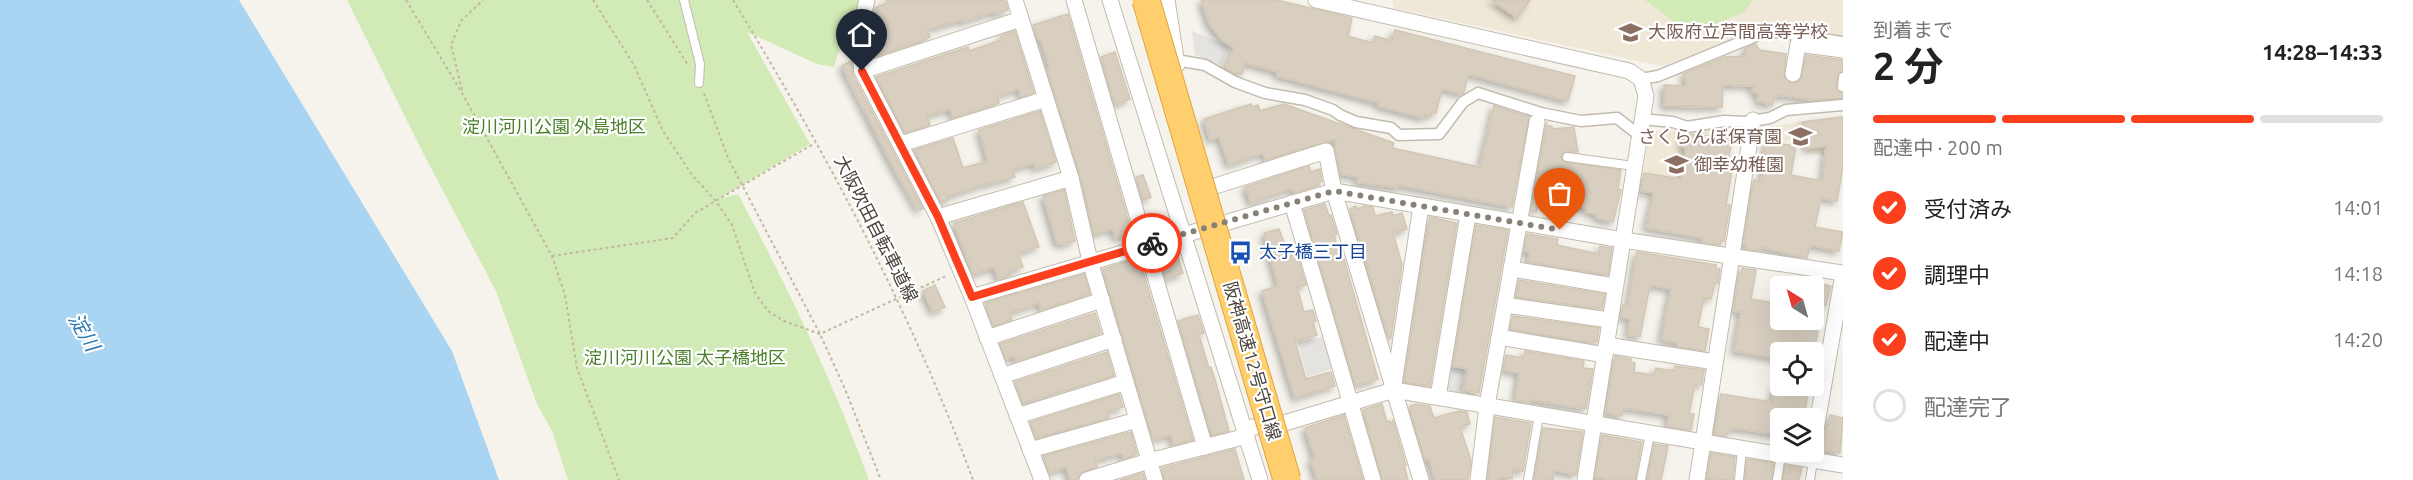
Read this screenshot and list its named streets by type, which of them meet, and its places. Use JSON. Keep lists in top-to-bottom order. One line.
{"streets":{"highway":["阪神高速12号守口線"],"path":["大阪吹田自転車道線"]},"water":["淀川"],"parks":["淀川河川公園 外島地区","淀川河川公園 太子橋地区"],"places":{"school or university":["大阪府立芦間高等学校","さくらんぼ保育園","御幸幼稚園"],"bus stop":["太子橋三丁目"]},"north":"top left","page":{"heading":["2 分","到着まで","14:28–14:33"],"bar":"配達中 · 200 m","list":[["受付済み","14:01"],["調理中","14:18"],["配達中","14:20"],"配達完了"]}}
